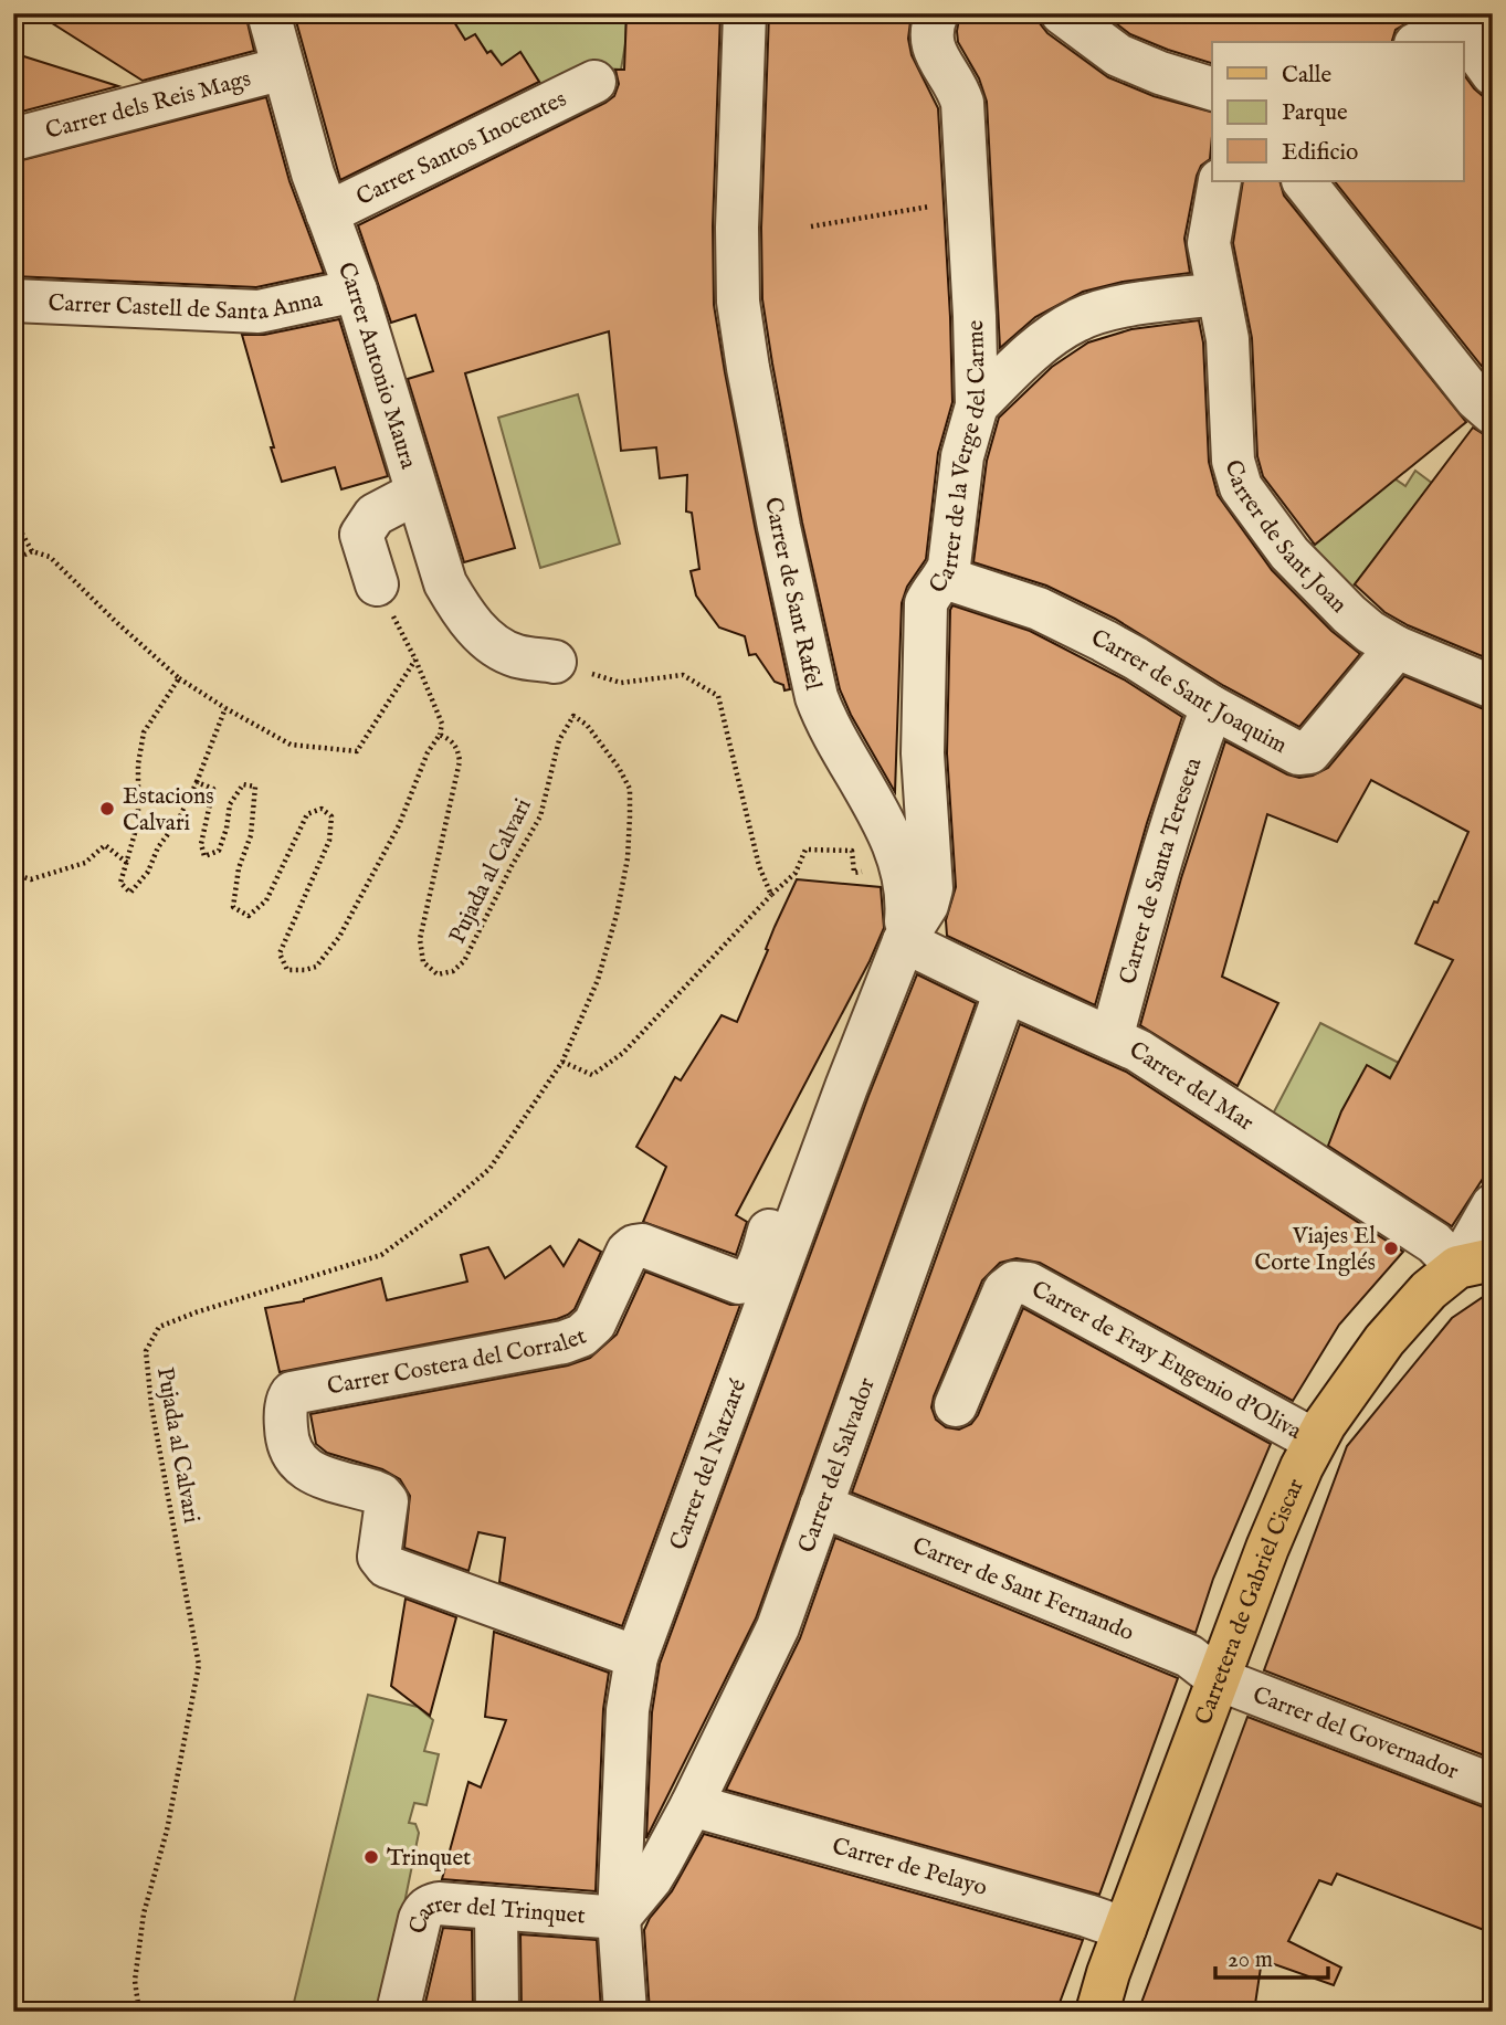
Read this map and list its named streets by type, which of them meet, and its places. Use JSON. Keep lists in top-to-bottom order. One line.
{"streets":{"main road":["Carretera de Gabriel Ciscar"],"street":["Carrer dels Reis Mags","Carrer Santos Inocentes","Carrer Castell de Santa Anna","Carrer Antonio Maura","Carrer de la Verge del Carme","Carrer de Sant Joan","Carrer de Sant Rafel","Carrer de Sant Joaquim","Carrer de Santa Tereseta","Carrer del Mar","Carrer Costera del Corralet","Carrer de Fray Eugenio d'Oliva","Carrer del Natzaré","Carrer del Salvador","Carrer de Sant Fernando","Carrer del Governador","Carrer de Pelayo","Carrer del Trinquet"],"path":["Pujada al Calvari"]},"crossings":[["Carrer dels Reis Mags","Carrer Antonio Maura"],["Carrer Santos Inocentes","Carrer Antonio Maura"],["Carrer Castell de Santa Anna","Carrer Antonio Maura"],["Carrer de la Verge del Carme","Carrer de Sant Rafel"],["Carrer de la Verge del Carme","Carrer de Sant Joaquim"],["Carrer de la Verge del Carme","Carrer del Mar"],["Carrer de la Verge del Carme","Carrer del Natzaré"],["Carrer de Sant Joan","Carrer de Sant Joaquim"],["Carrer de Sant Rafel","Carrer del Mar"],["Carrer de Sant Rafel","Carrer del Natzaré"],["Carrer de Sant Joaquim","Carrer de Santa Tereseta"],["Carrer de Santa Tereseta","Carrer del Mar"],["Carrer del Mar","Carrer del Natzaré"],["Carrer del Mar","Carrer del Salvador"],["Carrer del Mar","Carretera de Gabriel Ciscar"],["Carrer Costera del Corralet","Carrer del Natzaré"],["Carrer de Fray Eugenio d'Oliva","Carretera de Gabriel Ciscar"],["Carrer del Natzaré","Carrer del Salvador"],["Carrer del Natzaré","Carrer del Trinquet"],["Carrer del Salvador","Carrer de Sant Fernando"],["Carrer del Salvador","Carrer de Pelayo"],["Carrer del Salvador","Carrer del Trinquet"],["Carrer de Sant Fernando","Carretera de Gabriel Ciscar"],["Carrer de Sant Fernando","Carrer del Governador"],["Carretera de Gabriel Ciscar","Carrer del Governador"],["Carretera de Gabriel Ciscar","Carrer de Pelayo"]],"places":["Estacions Calvari","Viajes El Corte Inglés","Trinquet"],"legend":["Calle","Parque","Edificio"],"scale_bar":"20 m"}
